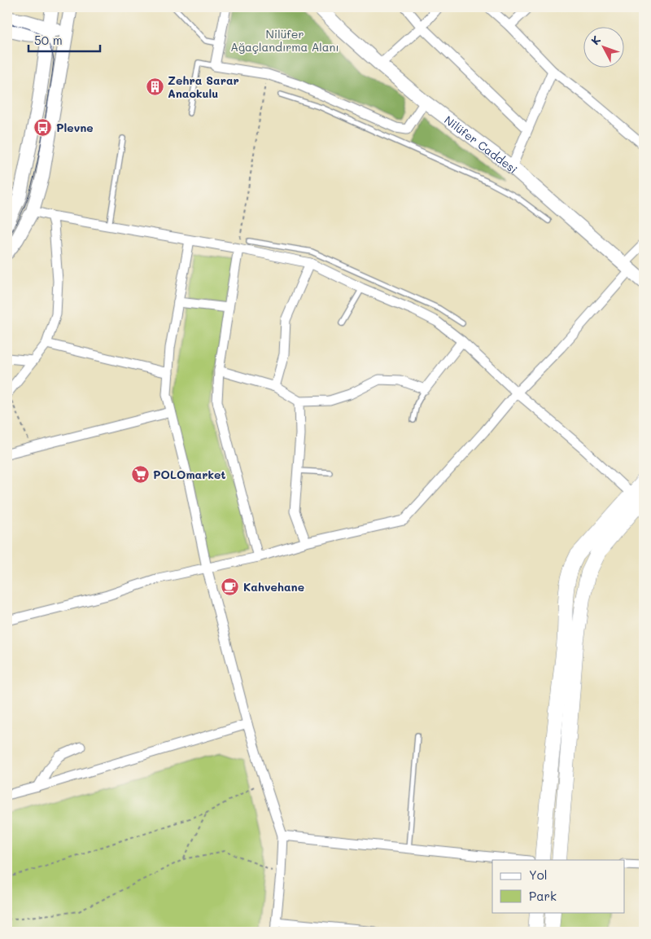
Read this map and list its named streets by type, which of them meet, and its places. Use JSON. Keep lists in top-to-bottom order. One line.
{"streets":{"main road":["Nilüfer Caddesi"]},"parks":["Nilüfer Ağaçlandırma Alanı"],"places":{"building":["Zehra Sarar Anaokulu"],"bus stop":["Plevne"],"supermarket":["POLOmarket"],"cafe":["Kahvehane"]},"legend":["Yol","Park"],"scale_bar":"50 m","north":"top left"}
